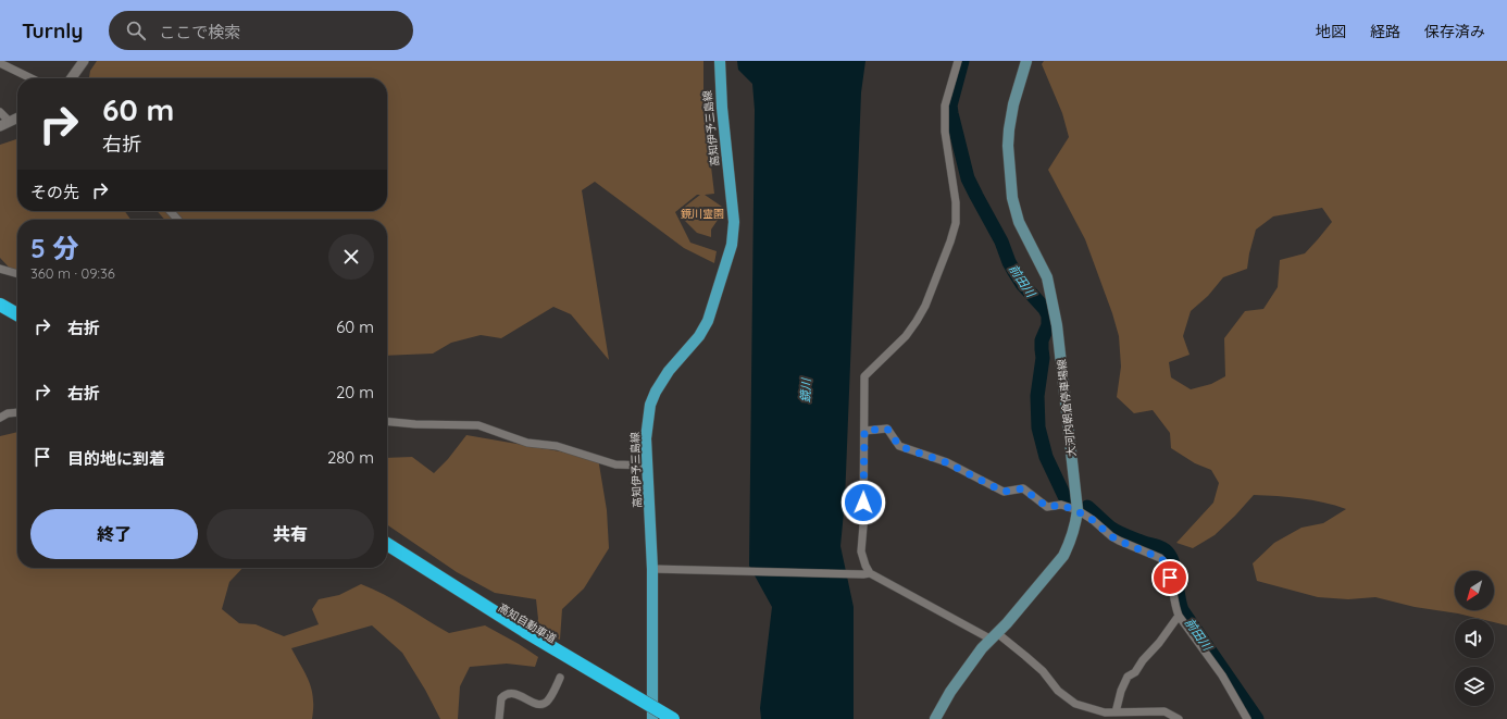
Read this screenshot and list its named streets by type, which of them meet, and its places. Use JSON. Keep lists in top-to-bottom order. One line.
{"streets":{"highway":["高知自動車道"],"main road":["高知伊予三島線","大河内朝倉停車場線"]},"water":["前田川","鏡川"],"parks":["鏡川霊園"],"north":"bottom left","page":{"header":"Turnly","search":"ここで検索","nav":["地図","経路","保存済み"],"turn":["60 m","右折"],"then":"その先","heading":["5 分","360 m · 09:36"],"list":[{"name":"右折","value":"60 m"},{"name":"右折","value":"20 m"},{"name":"目的地に到着","value":"280 m"}],"buttons":["終了","共有"]}}
